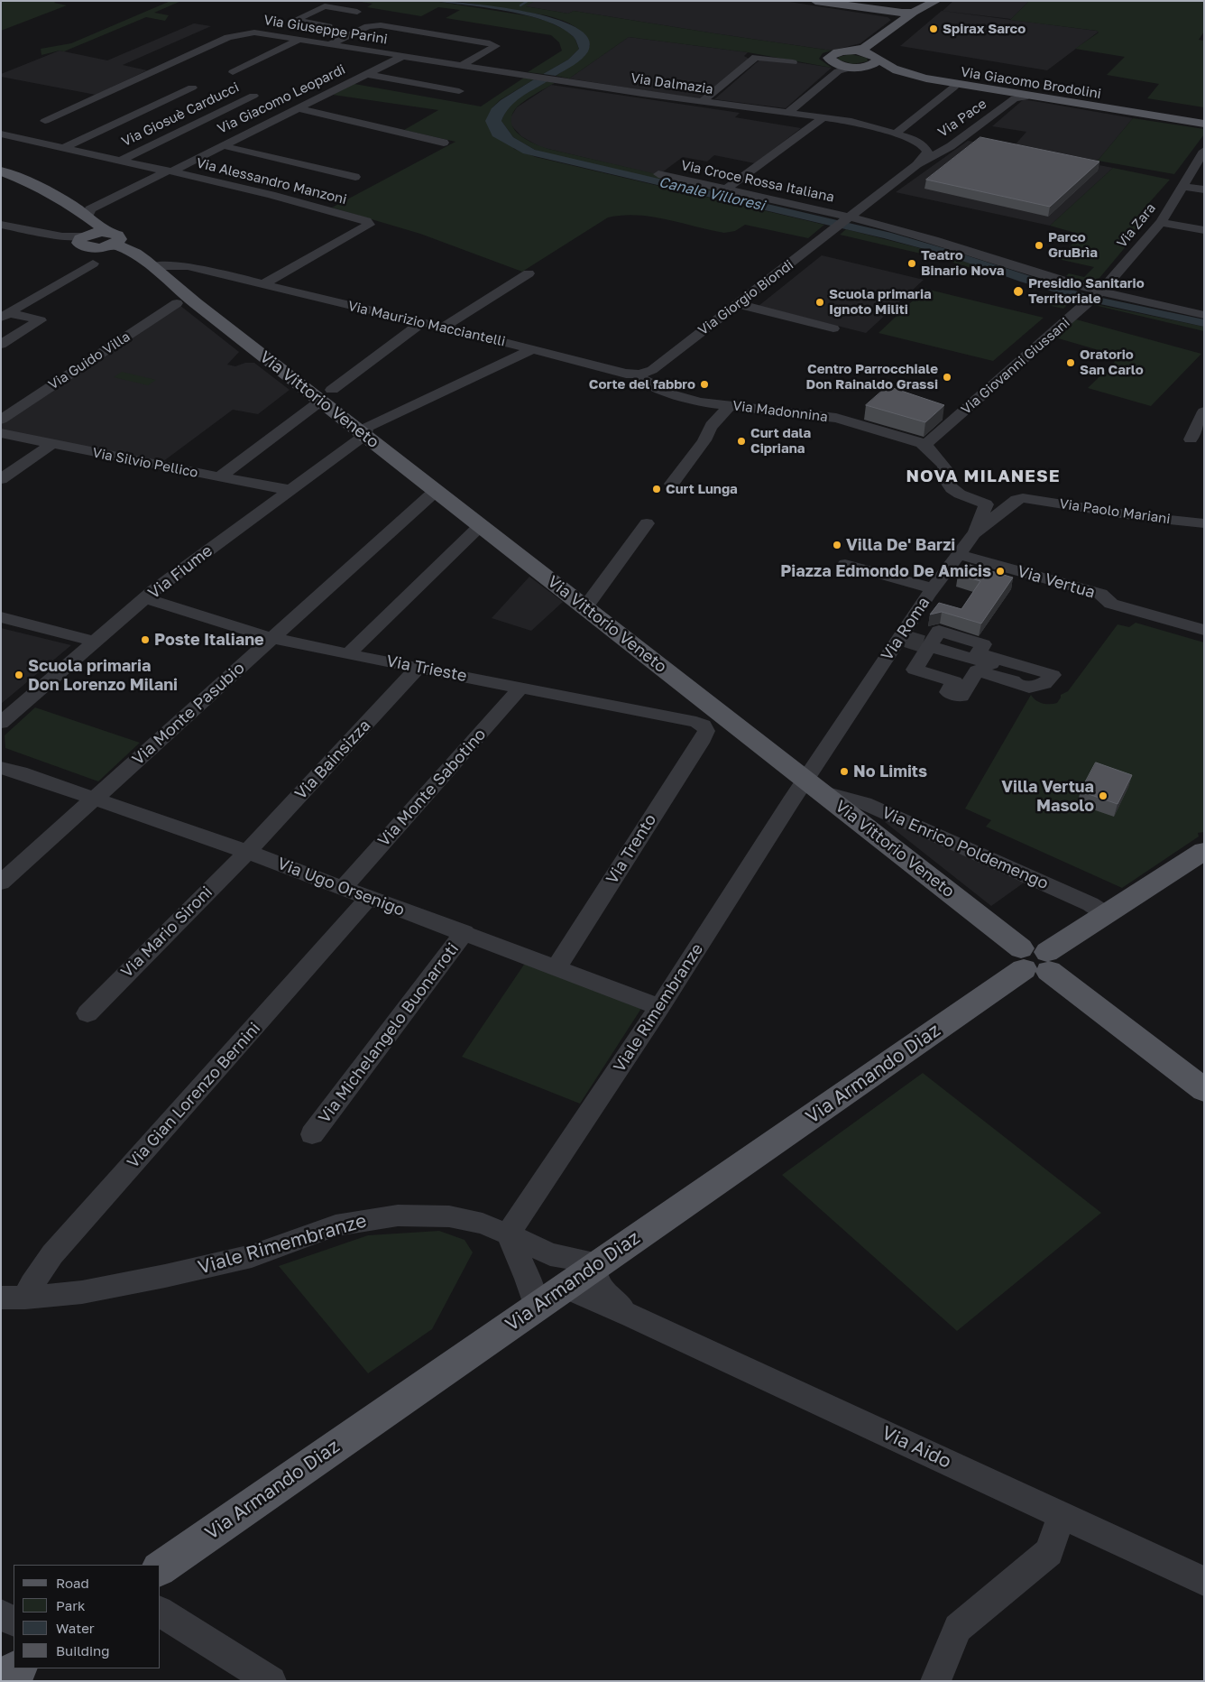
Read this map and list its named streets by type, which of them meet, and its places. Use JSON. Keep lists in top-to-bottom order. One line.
{"streets":{"main road":["Via Giacomo Brodolini","Via Vittorio Veneto","Via Armando Diaz"],"street":["Via Giuseppe Parini","Via Dalmazia","Via Giacomo Leopardi","Via Giosuè Carducci","Via Pace","Via Alessandro Manzoni","Via Croce Rossa Italiana","Via Zara","Via Giorgio Biondi","Via Maurizio Macciantelli","Via Guido Villa","Via Giovanni Giussani","Via Madonnina","Via Silvio Pellico","Via Paolo Mariani","Via Fiume","Via Vertua","Via Roma","Via Trieste","Via Monte Pasubio","Via Bainsizza","Via Monte Sabotino","Via Enrico Poldemengo","Via Trento","Via Ugo Orsenigo","Via Mario Sironi","Viale Rimembranze","Via Michelangelo Buonarroti","Via Gian Lorenzo Bernini","Via Aido"]},"crossings":[["Via Giuseppe Parini","Via Dalmazia"],["Via Giuseppe Parini","Via Giacomo Leopardi"],["Via Giacomo Brodolini","Via Pace"],["Via Dalmazia","Via Pace"],["Via Giacomo Leopardi","Via Alessandro Manzoni"],["Via Giacomo Leopardi","Via Vittorio Veneto"],["Via Giosuè Carducci","Via Alessandro Manzoni"],["Via Pace","Via Giorgio Biondi"],["Via Alessandro Manzoni","Via Maurizio Macciantelli"],["Via Croce Rossa Italiana","Via Zara"],["Via Croce Rossa Italiana","Via Giorgio Biondi"],["Via Croce Rossa Italiana","Via Giovanni Giussani"],["Via Zara","Via Giovanni Giussani"],["Via Giorgio Biondi","Via Maurizio Macciantelli"],["Via Giorgio Biondi","Via Madonnina"],["Via Maurizio Macciantelli","Via Vittorio Veneto"],["Via Maurizio Macciantelli","Via Madonnina"],["Via Maurizio Macciantelli","Via Fiume"],["Via Guido Villa","Via Vittorio Veneto"],["Via Giovanni Giussani","Via Madonnina"],["Via Vittorio Veneto","Via Fiume"],["Via Vittorio Veneto","Via Roma"],["Via Vittorio Veneto","Via Monte Pasubio"],["Via Vittorio Veneto","Via Enrico Poldemengo"],["Via Vittorio Veneto","Viale Rimembranze"],["Via Vittorio Veneto","Via Armando Diaz"],["Via Silvio Pellico","Via Fiume"],["Via Paolo Mariani","Via Roma"],["Via Fiume","Via Trieste"],["Via Vertua","Via Roma"],["Via Roma","Via Enrico Poldemengo"],["Via Roma","Viale Rimembranze"],["Via Trieste","Via Monte Pasubio"],["Via Trieste","Via Bainsizza"],["Via Trieste","Via Monte Sabotino"],["Via Trieste","Via Trento"],["Via Monte Pasubio","Via Ugo Orsenigo"],["Via Bainsizza","Via Ugo Orsenigo"],["Via Bainsizza","Via Mario Sironi"],["Via Monte Sabotino","Via Ugo Orsenigo"],["Via Enrico Poldemengo","Viale Rimembranze"],["Via Enrico Poldemengo","Via Armando Diaz"],["Via Trento","Via Ugo Orsenigo"],["Via Ugo Orsenigo","Via Mario Sironi"],["Via Ugo Orsenigo","Viale Rimembranze"],["Via Ugo Orsenigo","Via Michelangelo Buonarroti"],["Via Ugo Orsenigo","Via Gian Lorenzo Bernini"],["Viale Rimembranze","Via Armando Diaz"],["Viale Rimembranze","Via Gian Lorenzo Bernini"],["Viale Rimembranze","Via Aido"],["Via Armando Diaz","Via Aido"]],"districts":["NOVA MILANESE"],"water":["Canale Villoresi"],"places":["Spirax Sarco","Parco GruBrìa","Teatro Binario Nova","Presidio Sanitario Territoriale","Scuola primaria Ignoto Militi","Oratorio San Carlo","Centro Parrocchiale Don Rainaldo Grassi","Corte del fabbro","Curt dala Cipriana","Curt Lunga","Villa De' Barzi","Piazza Edmondo De Amicis","Poste Italiane","Scuola primaria Don Lorenzo Milani","No Limits","Villa Vertua Masolo"],"legend":["Road","Park","Water","Building"]}
